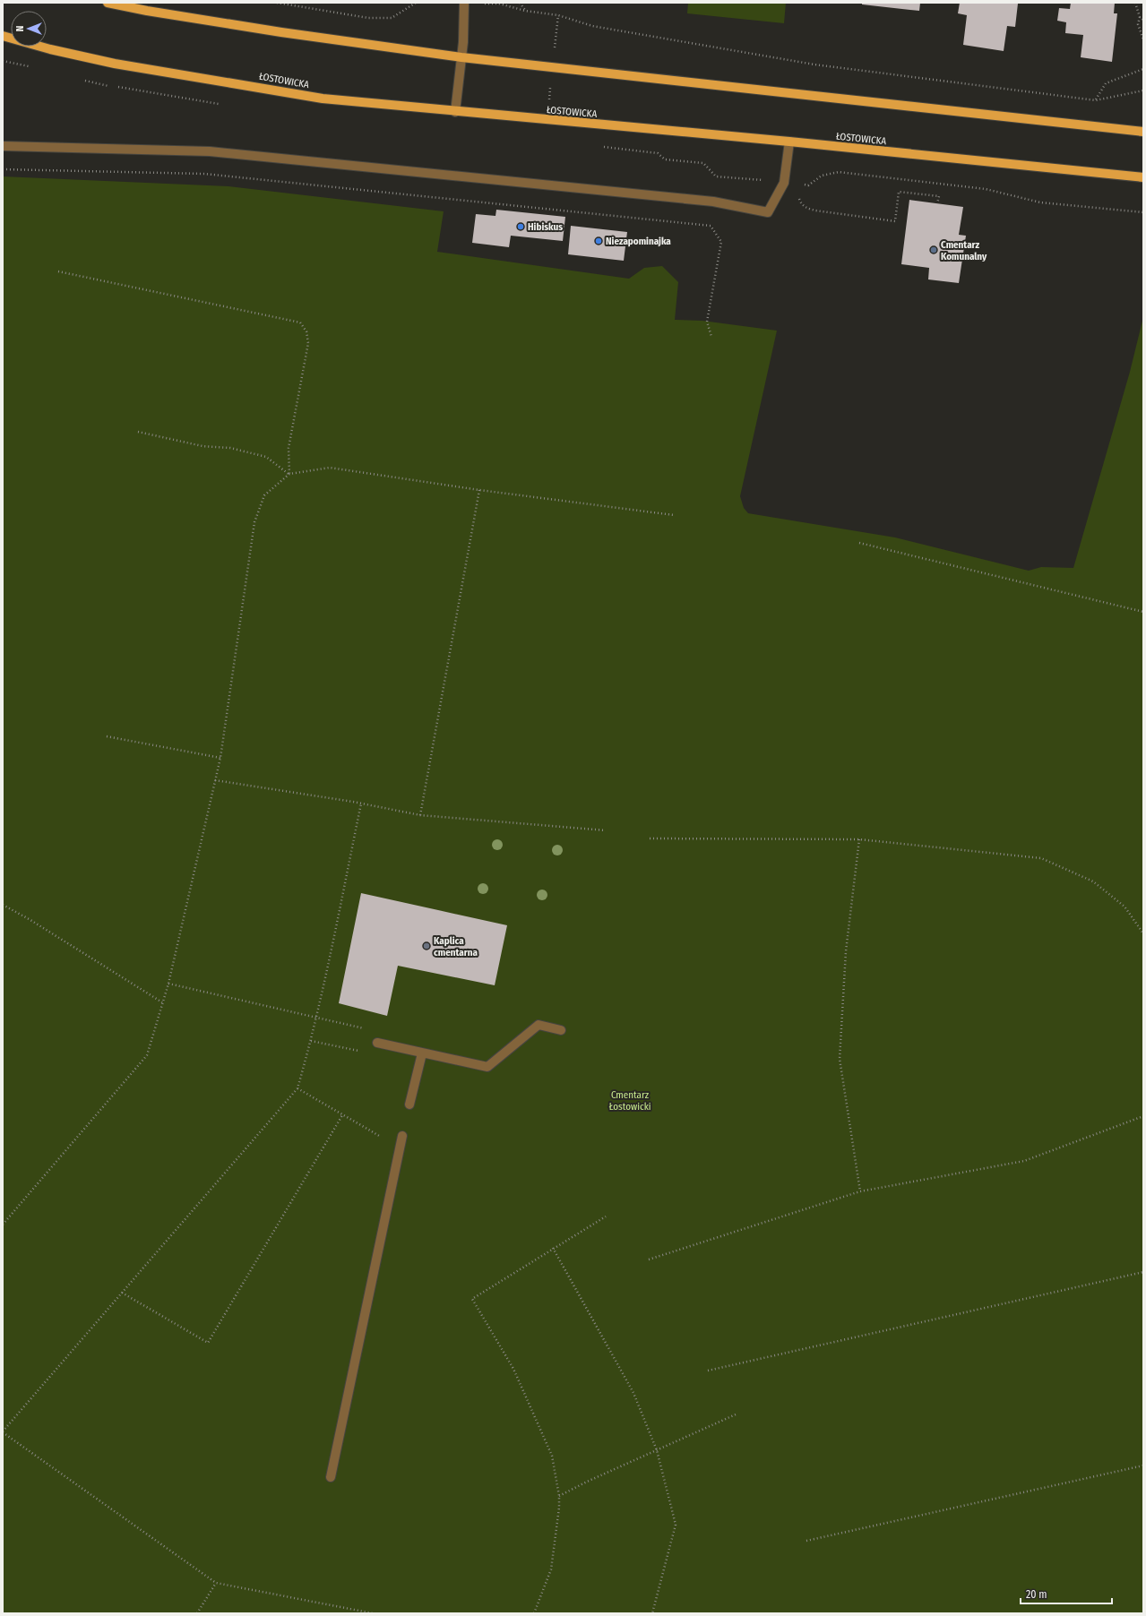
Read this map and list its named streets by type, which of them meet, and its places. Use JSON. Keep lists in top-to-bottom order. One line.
{"streets":{"main road":["ŁOSTOWICKA"]},"parks":["Cmentarz Łostowicki"],"places":["Hibiskus","Niezapominajka","Cmentarz Komunalny","Kaplica cmentarna"],"scale_bar":"20 m","north":"left"}
